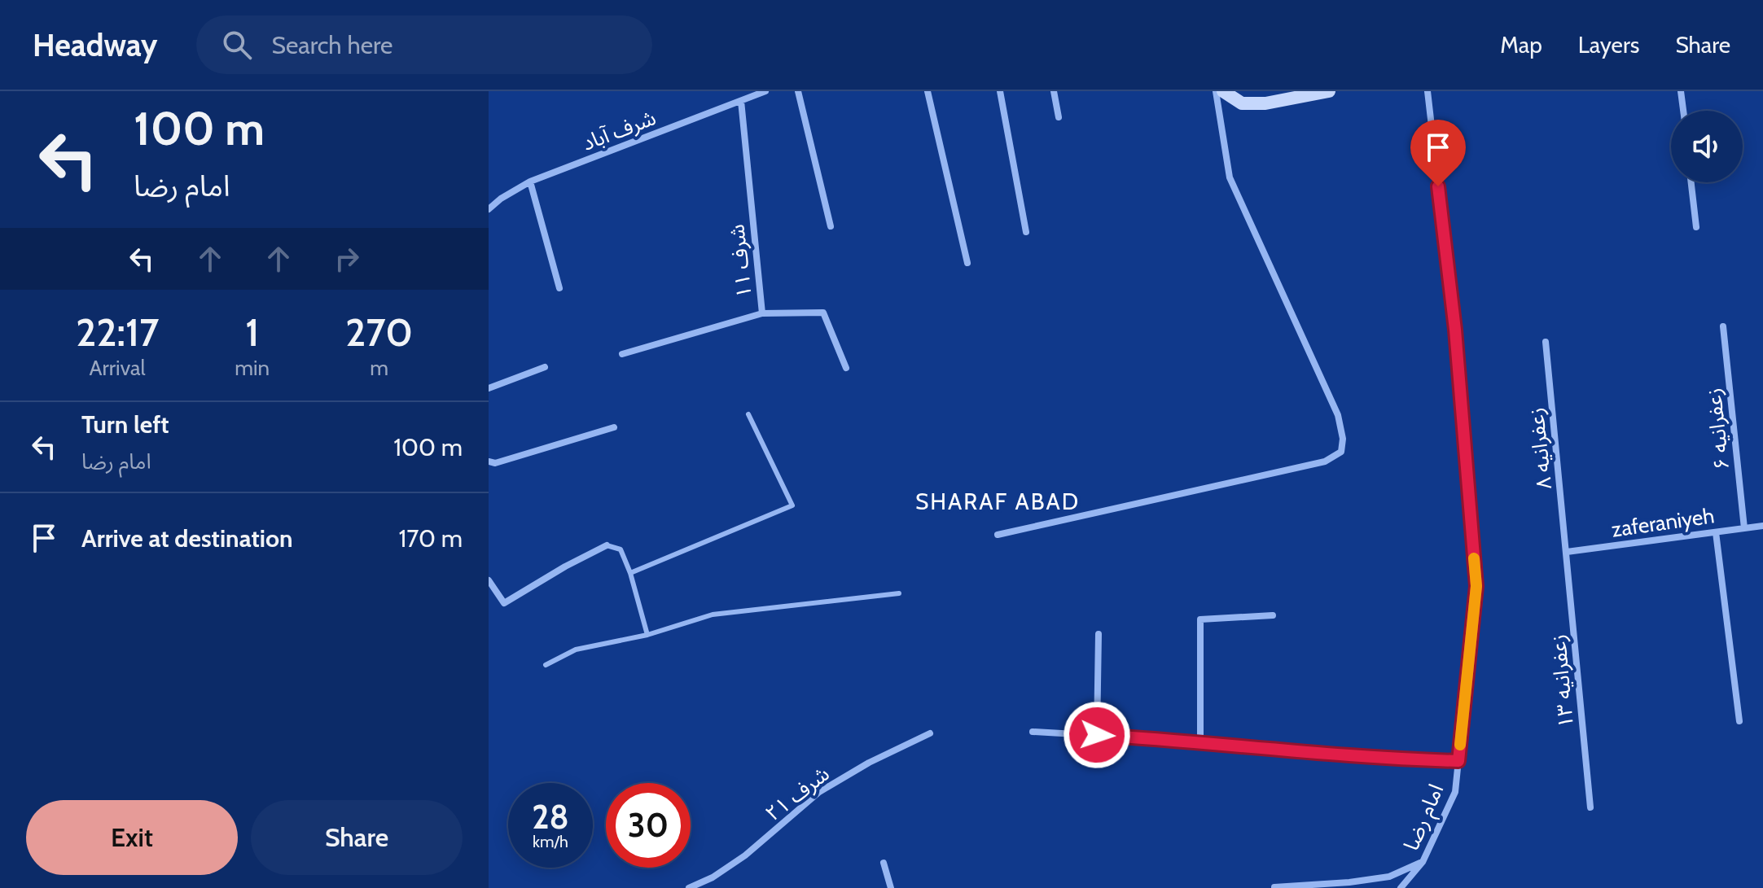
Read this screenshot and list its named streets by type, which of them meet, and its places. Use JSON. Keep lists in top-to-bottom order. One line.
{"streets":{"street":["شرف آباد","شرف ۱۱","زعفرانیه ۶","زعفرانیه ۸","zaferaniyeh","زعفرانیه ۱۳","شرف ۲۱","امام رضا"]},"crossings":[["شرف آباد","شرف ۱۱"],["زعفرانیه ۶","zaferaniyeh"],["زعفرانیه ۸","zaferaniyeh"],["زعفرانیه ۸","زعفرانیه ۱۳"],["zaferaniyeh","زعفرانیه ۱۳"]],"districts":["SHARAF ABAD"],"page":{"header":"Headway","search":"Search here","nav":["Map","Layers","Share"],"turn":["100 m","امام رضا"],"eta":["22:17","Arrival","1","min","270","m"],"list":[{"name":"Turn left","note":"امام رضا","value":"100 m"},{"name":"Arrive at destination","value":"170 m"}],"speed":"28 km/h","limit":"30","buttons":["Exit","Share"]}}
